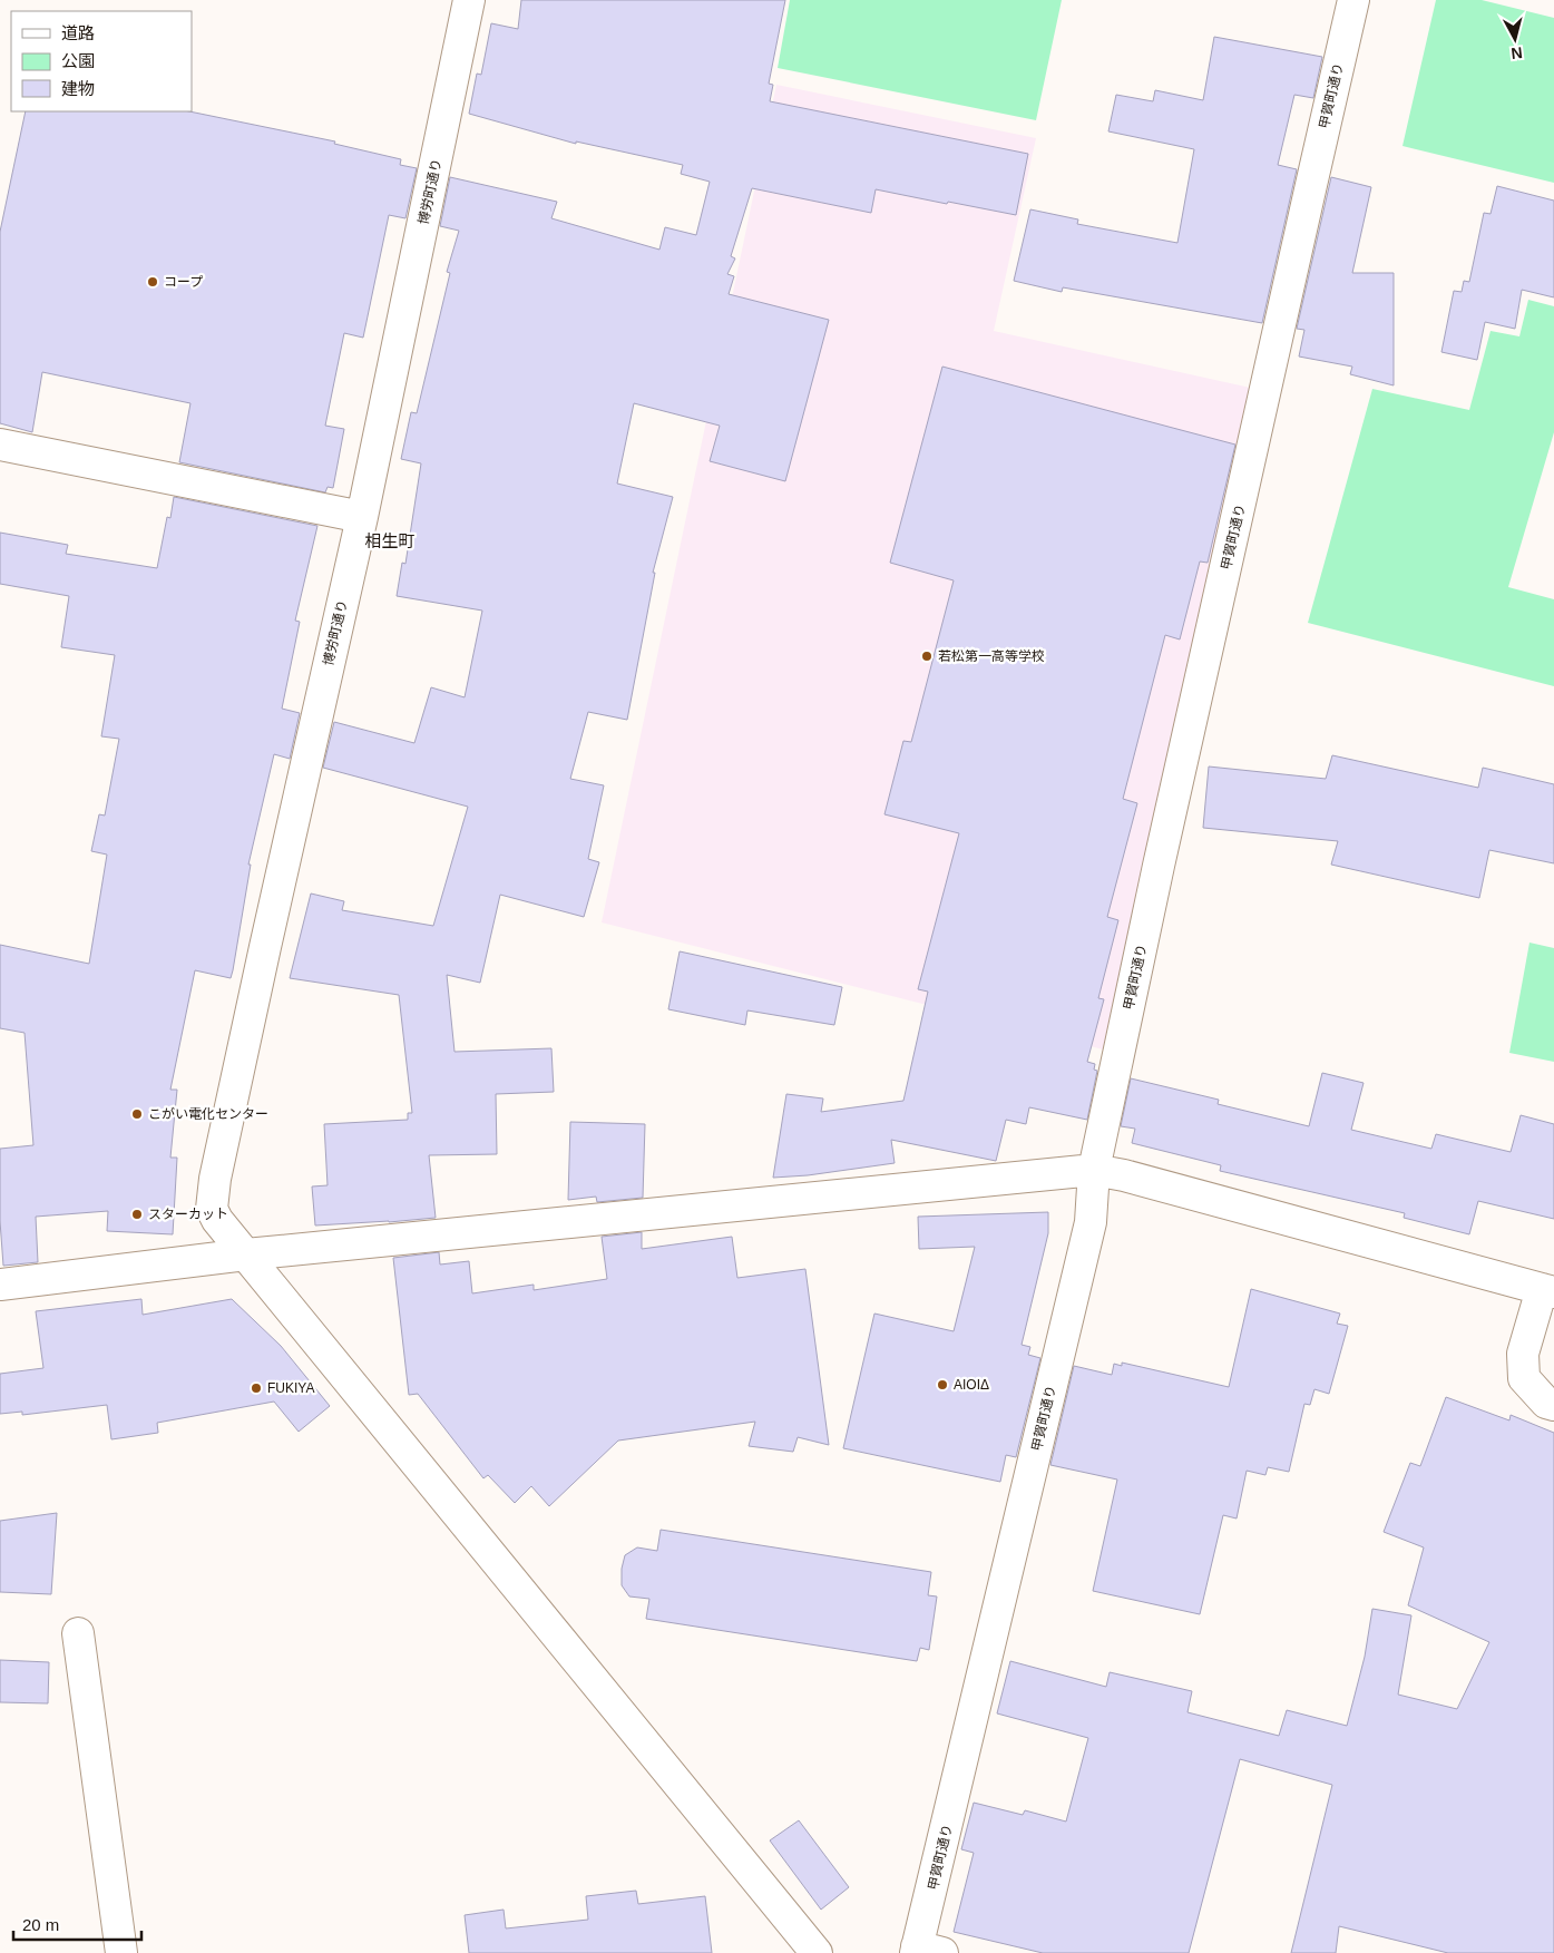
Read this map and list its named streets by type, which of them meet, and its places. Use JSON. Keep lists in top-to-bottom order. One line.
{"streets":{"street":["甲賀町通り","博労町通り"]},"districts":["相生町"],"places":["コープ","若松第一高等学校","こがい電化センター","スターカット","AIOIΔ","FUKIYA"],"legend":["道路","公園","建物"],"scale_bar":"20 m","north":"bottom"}
